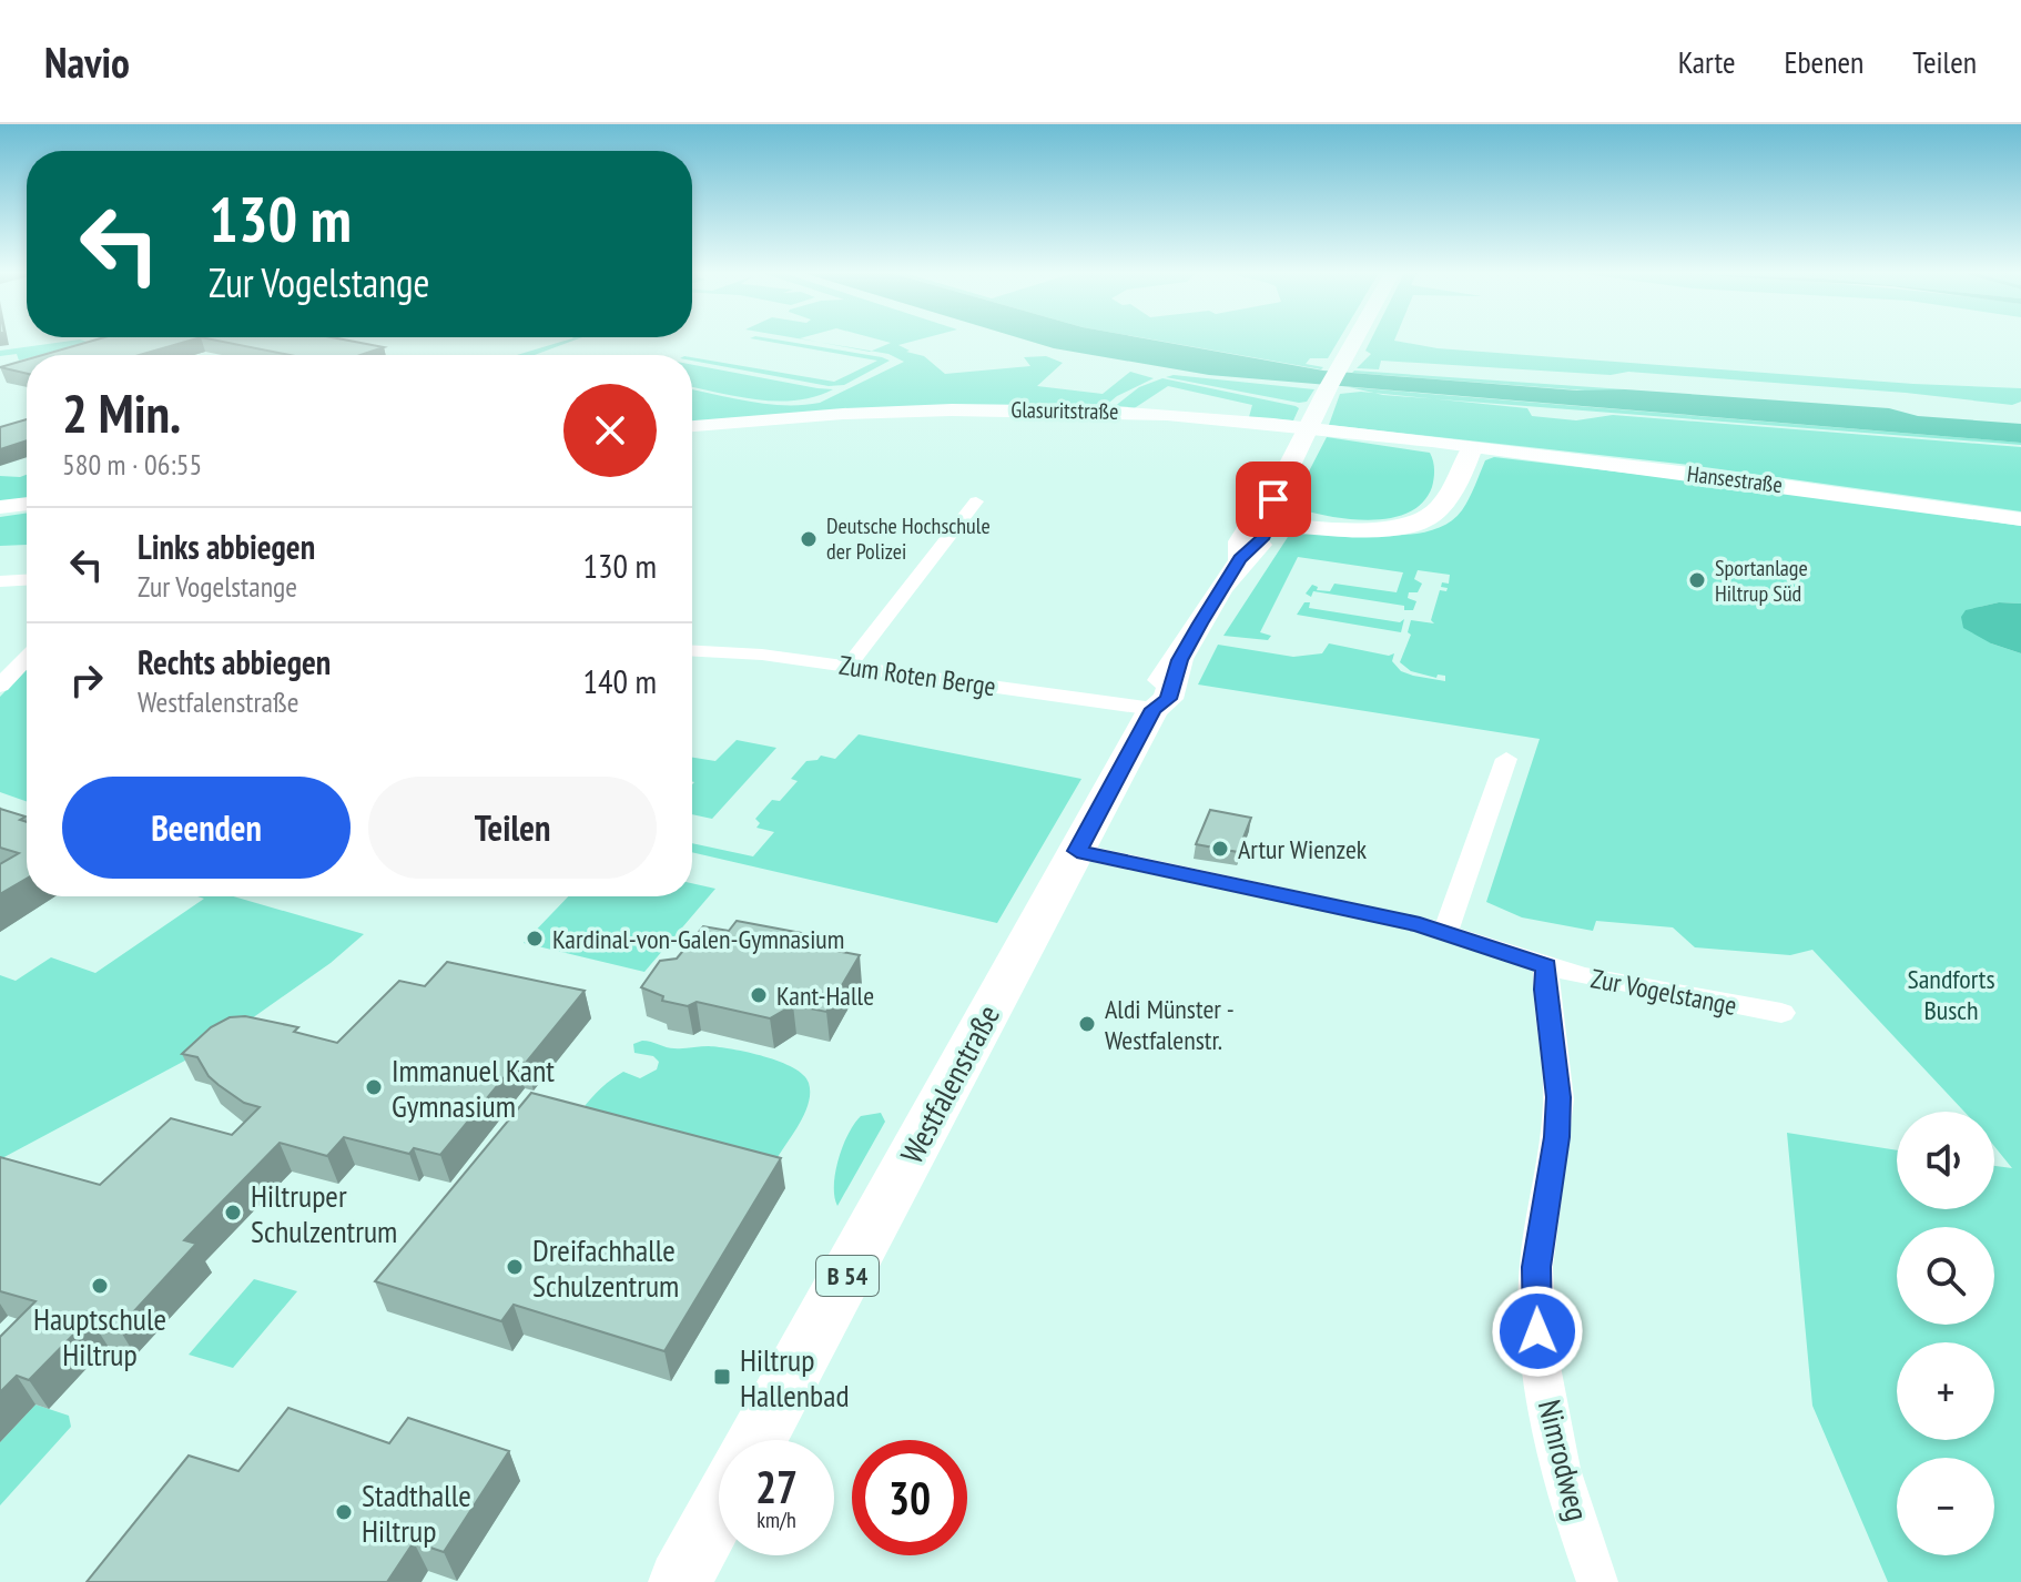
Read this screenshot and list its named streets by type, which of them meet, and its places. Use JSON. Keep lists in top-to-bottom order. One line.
{"streets":{"main road":["Glasuritstraße","Hansestraße","Westfalenstraße","B 54"],"street":["Zum Roten Berge","Zur Vogelstange","Nimrodweg"]},"crossings":[["Glasuritstraße","Hansestraße"],["Zum Roten Berge","Westfalenstraße"],["Zur Vogelstange","Westfalenstraße"],["Zur Vogelstange","Nimrodweg"]],"parks":["Sandforts Busch"],"places":{"other":["Deutsche Hochschule der Polizei","Sportanlage Hiltrup Süd","Artur Wienzek","Kardinal-von-Galen-Gymnasium","Kant-Halle","Aldi Münster - Westfalenstr.","Immanuel Kant Gymnasium","Hiltruper Schulzentrum","Dreifachhalle Schulzentrum","Hauptschule Hiltrup","Stadthalle Hiltrup"],"transit":["Hiltrup Hallenbad"]},"page":{"header":"Navio","nav":["Karte","Ebenen","Teilen"],"turn":["130 m","Zur Vogelstange"],"heading":["2 Min.","580 m · 06:55"],"list":[{"name":"Links abbiegen","note":"Zur Vogelstange","value":"130 m"},{"name":"Rechts abbiegen","note":"Westfalenstraße","value":"140 m"}],"buttons":["Beenden","Teilen"],"map_buttons":["+","−"],"speed":"27 km/h","limit":"30"}}
